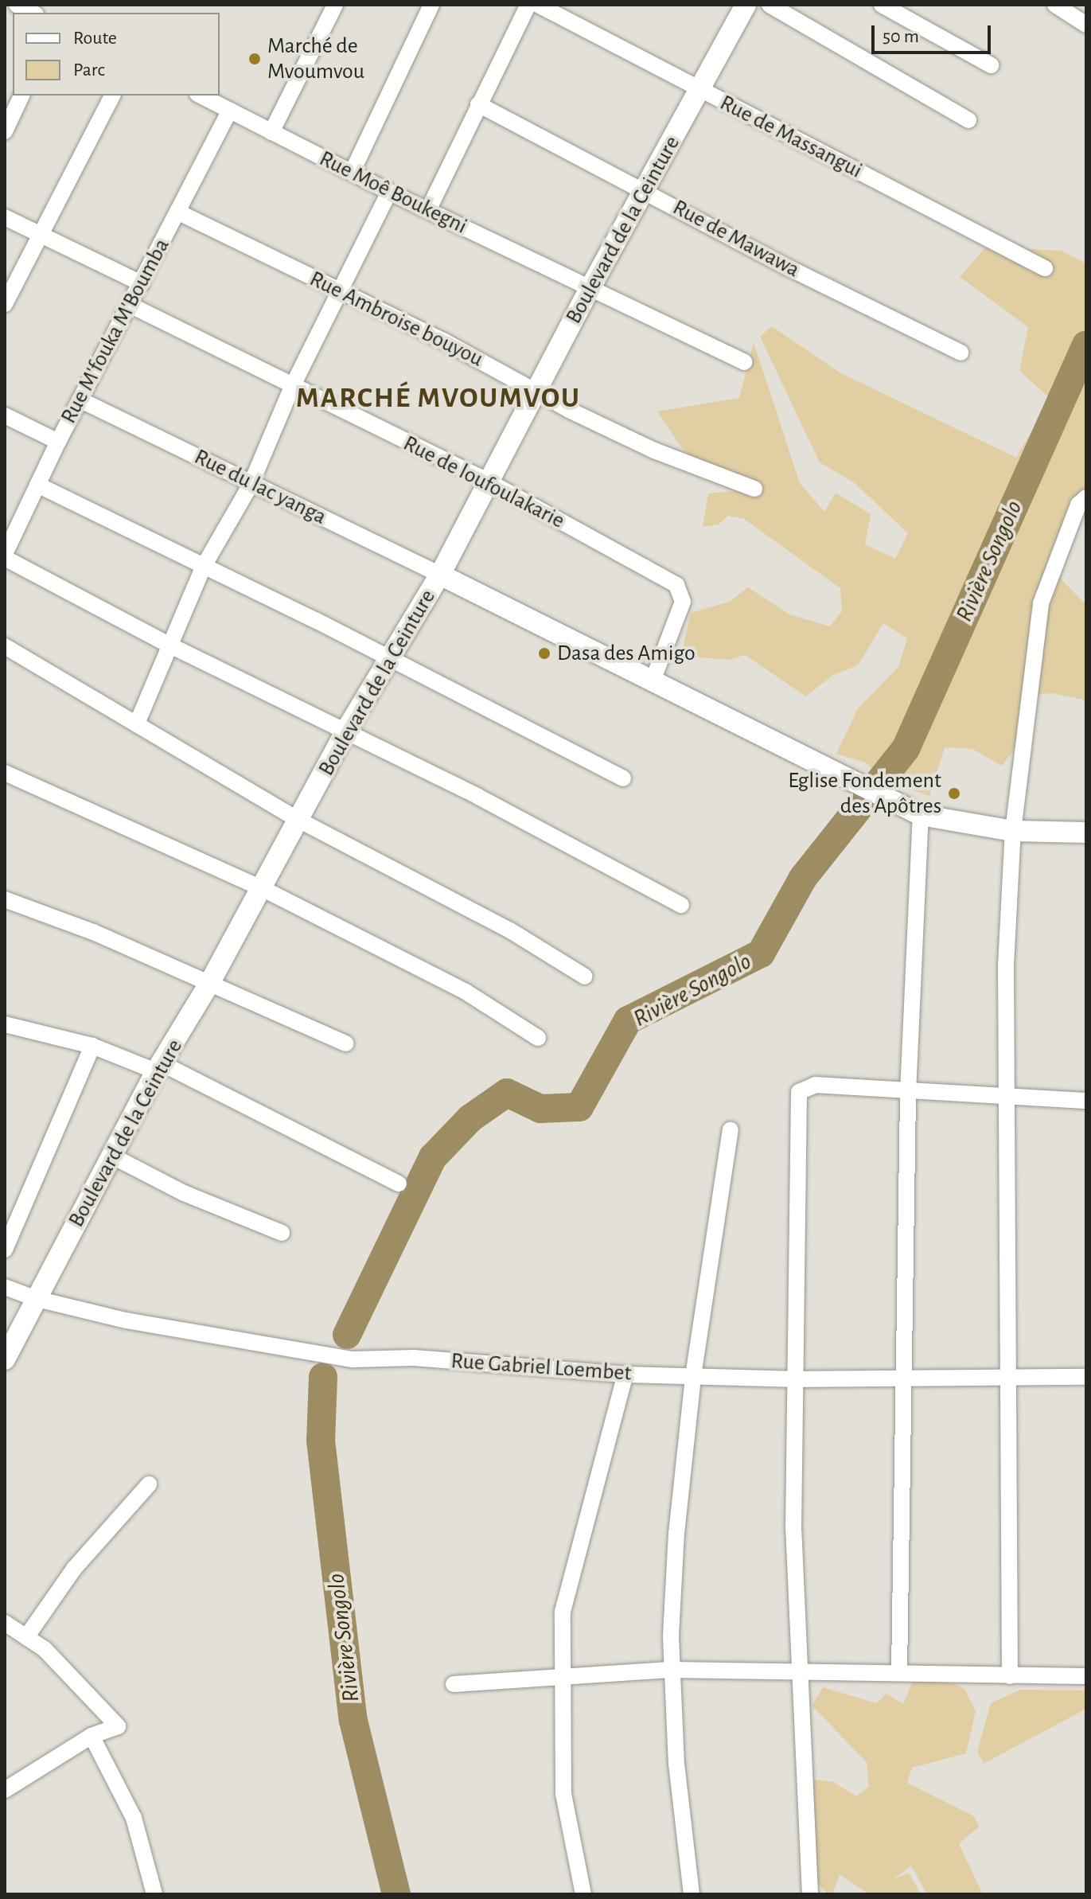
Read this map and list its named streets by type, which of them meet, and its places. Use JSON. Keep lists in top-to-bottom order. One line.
{"streets":{"street":["Rue de Massangui","Rue Moê Boukegni","Boulevard de la Ceinture","Rue de Mawawa","Rue Ambroise bouyou","Rue M'fouka M'Boumba","Rue de loufoulakarie","Rue du lac yanga","Rue Gabriel Loembet"]},"crossings":[["Rue de Massangui","Boulevard de la Ceinture"],["Rue Moê Boukegni","Boulevard de la Ceinture"],["Rue Moê Boukegni","Rue M'fouka M'Boumba"],["Boulevard de la Ceinture","Rue de Mawawa"],["Boulevard de la Ceinture","Rue Ambroise bouyou"],["Boulevard de la Ceinture","Rue de loufoulakarie"],["Boulevard de la Ceinture","Rue du lac yanga"],["Boulevard de la Ceinture","Rue Gabriel Loembet"],["Rue Ambroise bouyou","Rue M'fouka M'Boumba"],["Rue M'fouka M'Boumba","Rue de loufoulakarie"],["Rue M'fouka M'Boumba","Rue du lac yanga"]],"districts":["MARCHÉ MVOUMVOU"],"water":["Rivière Songolo"],"places":["Marché de Mvoumvou","Dasa des Amigo","Eglise Fondement des Apôtres"],"legend":["Route","Parc"],"scale_bar":"50 m"}
